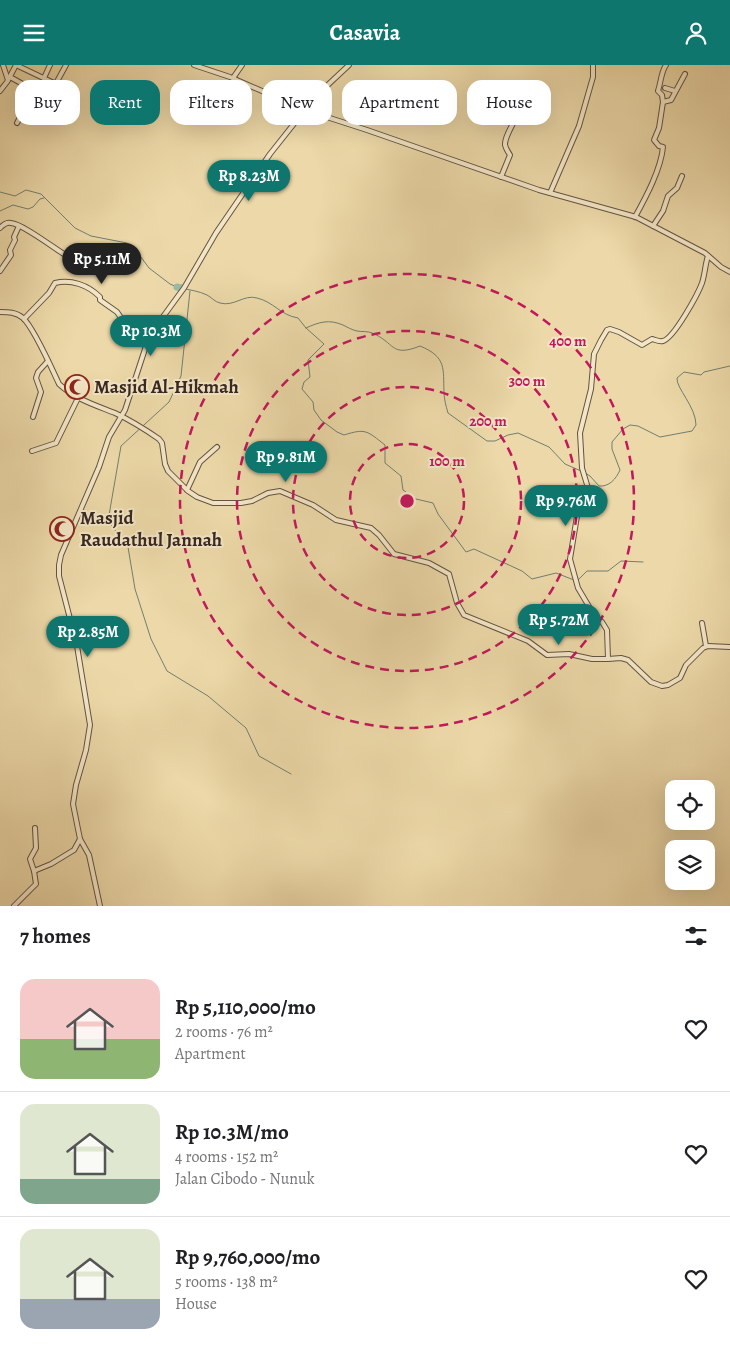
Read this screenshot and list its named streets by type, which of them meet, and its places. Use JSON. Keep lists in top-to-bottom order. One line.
{"places":{"mosque":["Masjid Al-Hikmah","Masjid Raudathul Jannah"]},"page":{"header":"Casavia","chip":["Buy","Rent","Filters","New","Apartment","House"],"price":["Rp 8.23M","Rp 5.11M","Rp 10.3M","Rp 9.81M","Rp 9.76M","Rp 5.72M","Rp 2.85M"],"heading":"7 homes","list":[{"name":"Rp 5,110,000/mo","note":"2 rooms · 76 m² · Apartment"},{"name":"Rp 10.3M/mo","note":"4 rooms · 152 m² · Jalan Cibodo - Nunuk"},{"name":"Rp 9,760,000/mo","note":"5 rooms · 138 m² · House"}]},"rings":["400 m","300 m","200 m","100 m"]}
